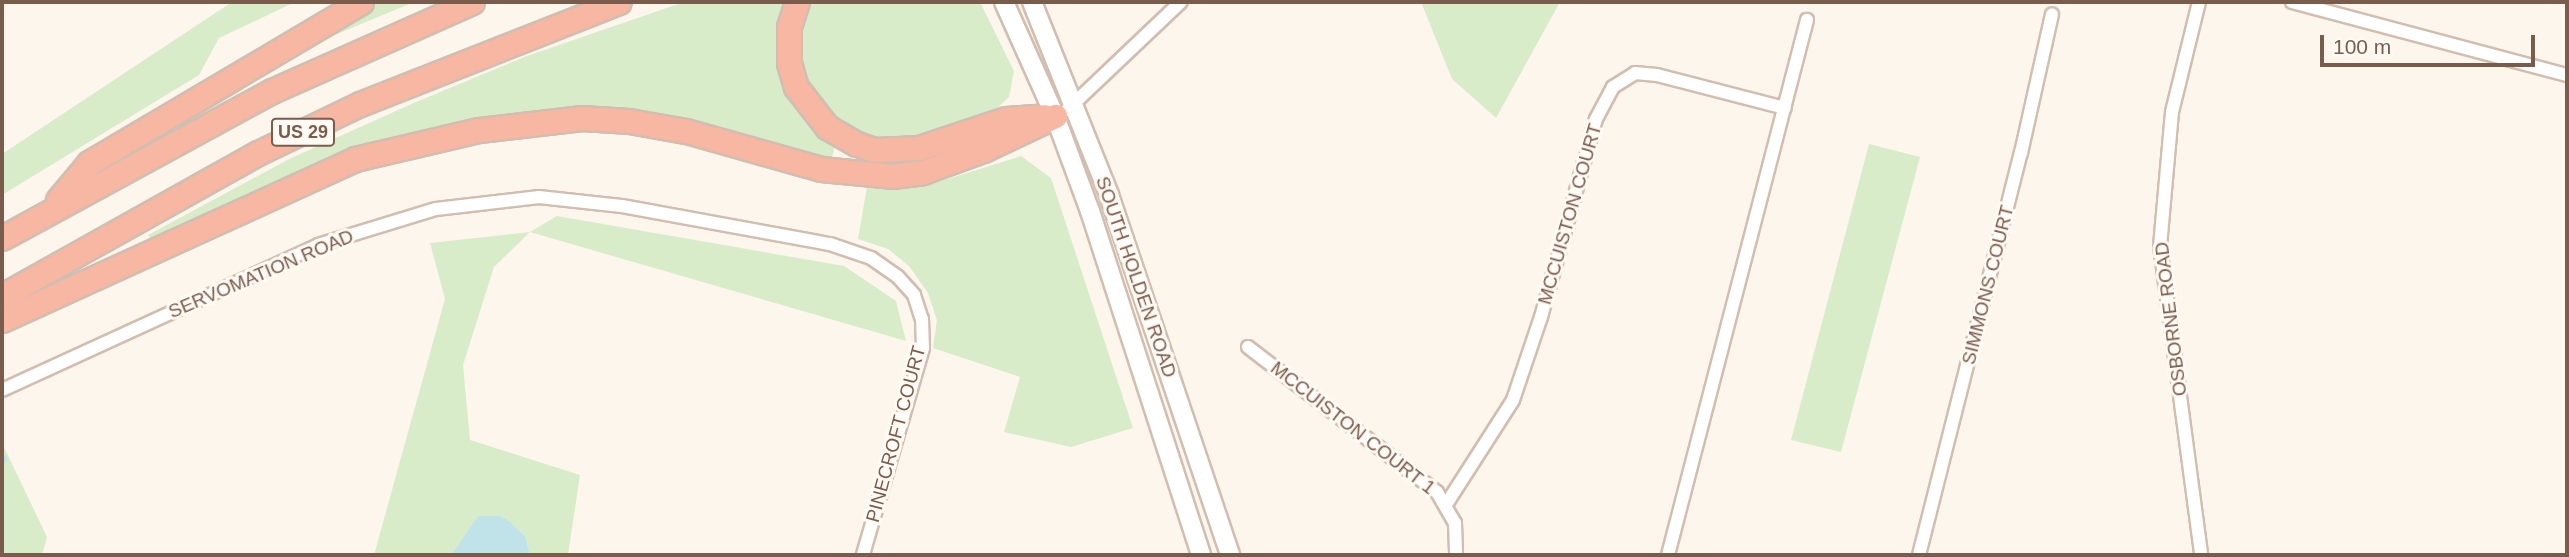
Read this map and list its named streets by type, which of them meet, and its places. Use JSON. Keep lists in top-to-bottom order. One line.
{"streets":{"highway":["US 29"],"main road":["SOUTH HOLDEN ROAD"],"street":["MCCUISTON COURT","SERVOMATION ROAD","SIMMONS COURT","OSBORNE ROAD","MCCUISTON COURT 1","PINECROFT COURT"]},"crossings":[["MCCUISTON COURT","MCCUISTON COURT 1"],["SERVOMATION ROAD","PINECROFT COURT"]],"scale_bar":"100 m"}
